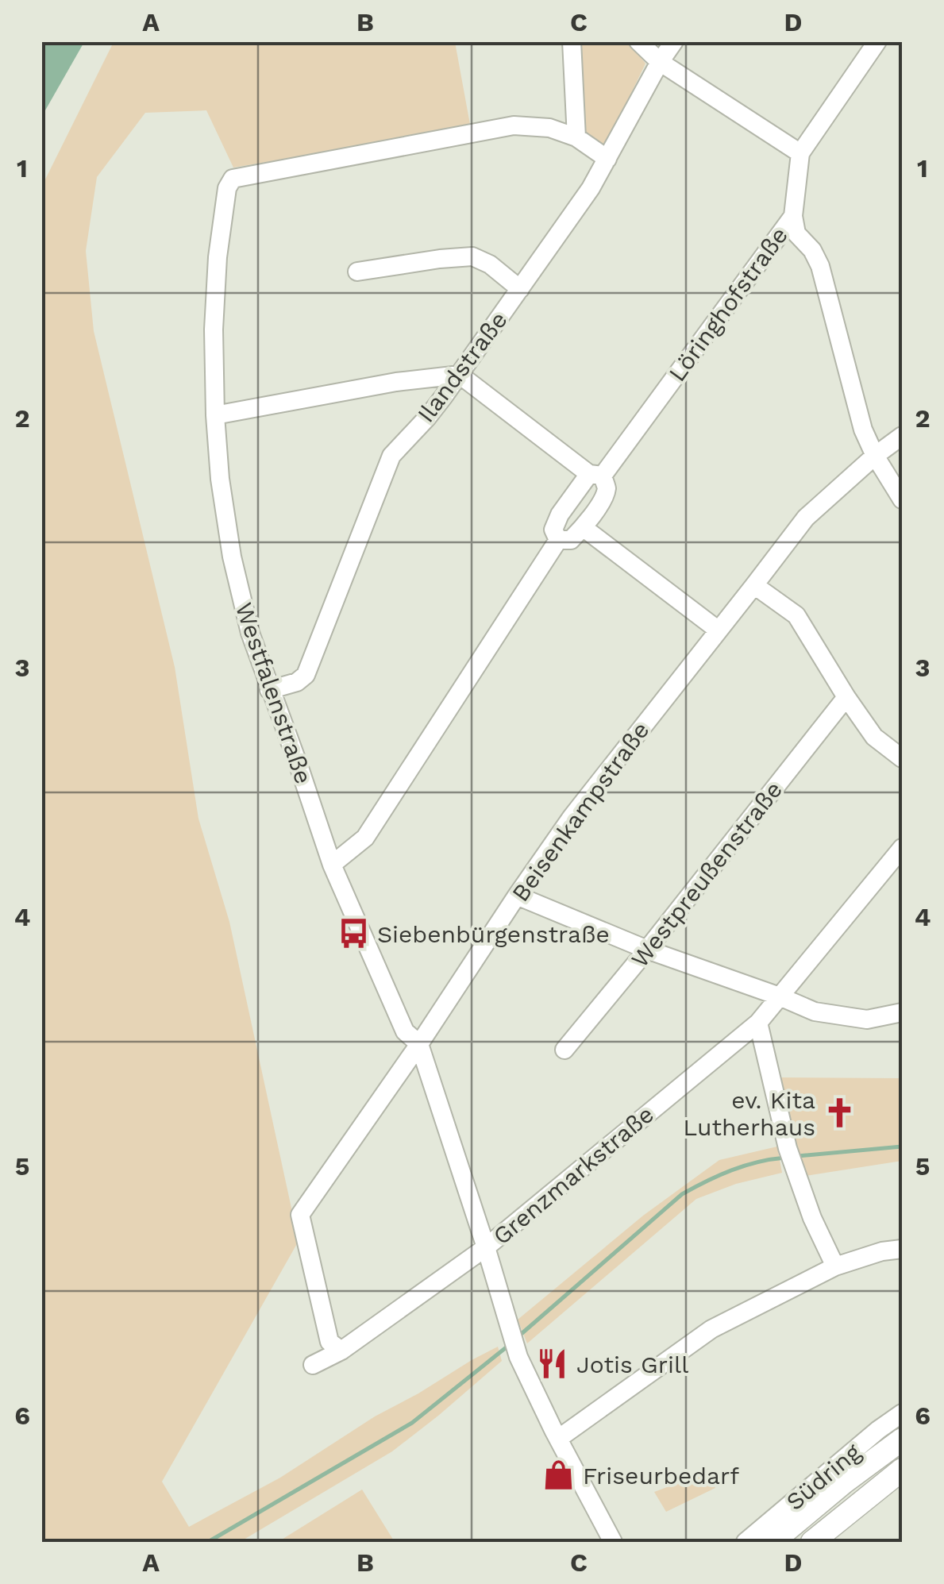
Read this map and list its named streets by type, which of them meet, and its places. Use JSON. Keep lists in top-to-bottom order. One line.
{"streets":{"main road":["Südring"],"street":["Löringhofstraße","Ilandstraße","Westfalenstraße","Beisenkampstraße","Westpreußenstraße","Grenzmarkstraße"]},"crossings":[["Löringhofstraße","Westfalenstraße"],["Ilandstraße","Westfalenstraße"],["Westfalenstraße","Beisenkampstraße"]],"places":{"bus stop":["Siebenbürgenstraße"],"church":["ev. Kita Lutherhaus"],"restaurant":["Jotis Grill"],"shop":["Friseurbedarf"]},"grid":{"columns":["A","B","C","D"],"rows":["1","2","3","4","5","6"]}}
